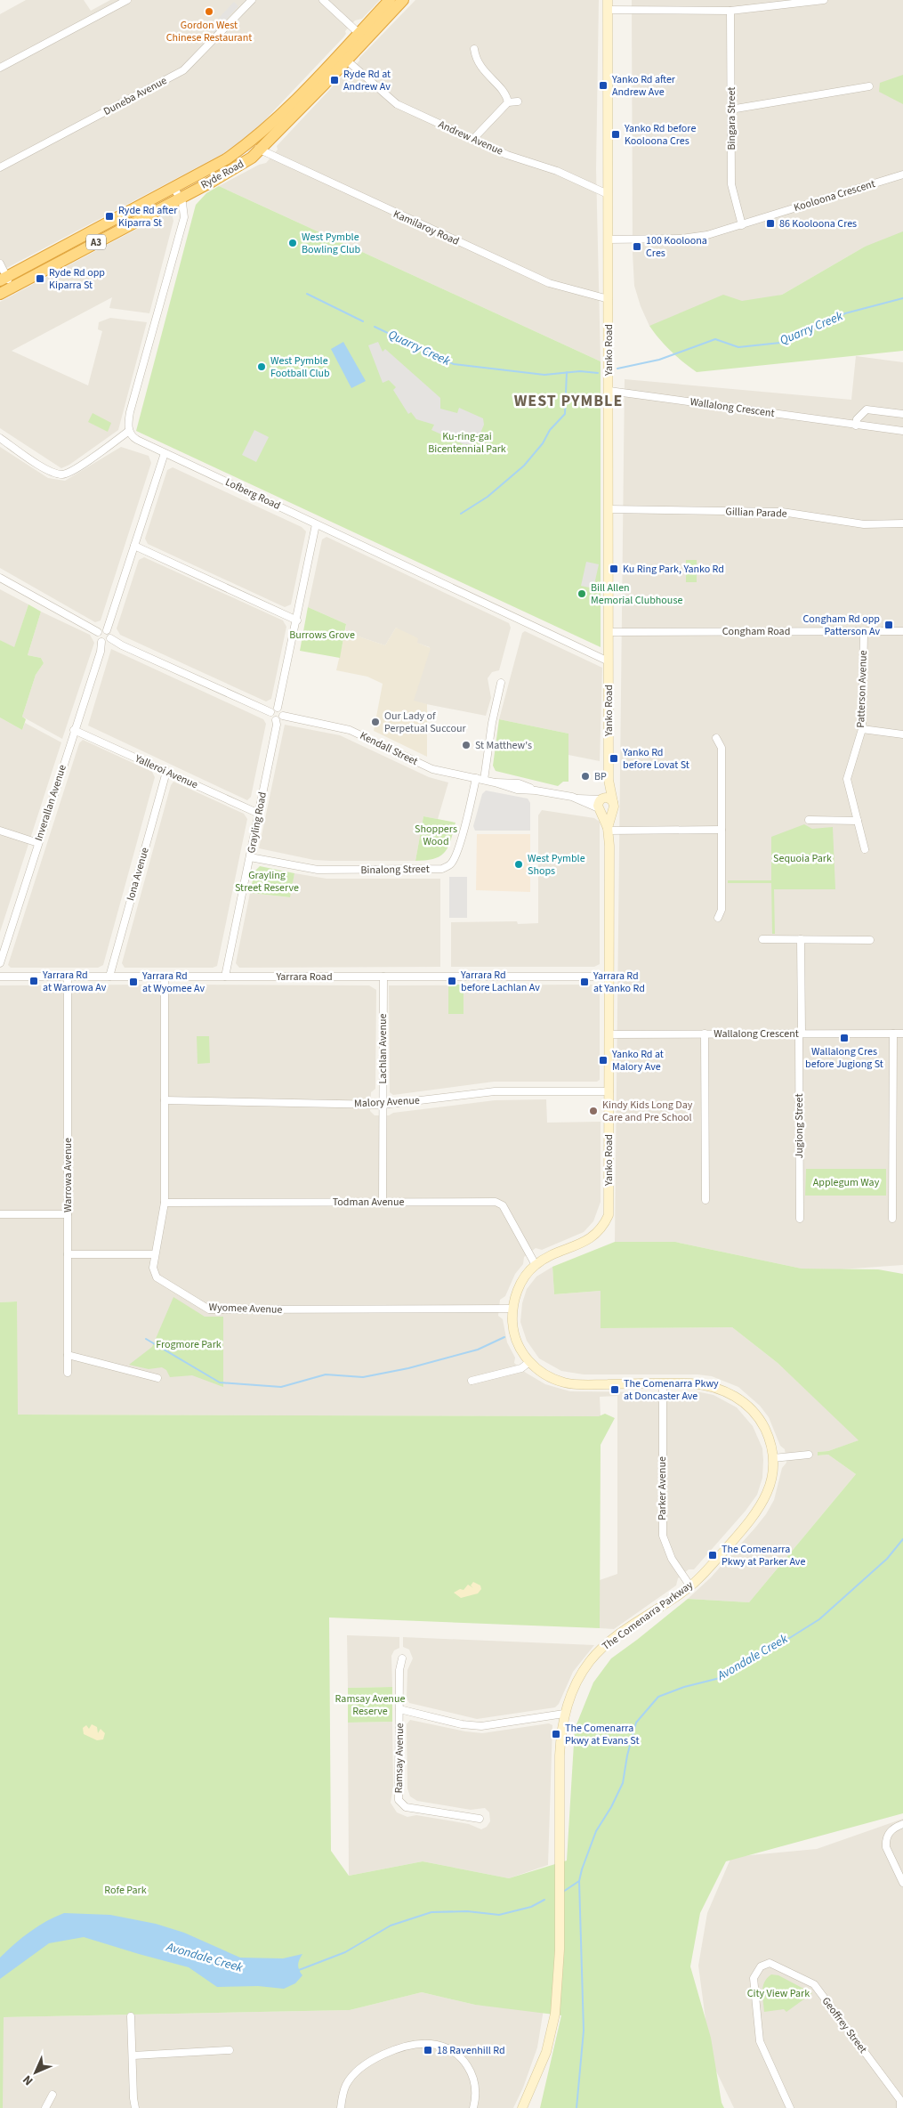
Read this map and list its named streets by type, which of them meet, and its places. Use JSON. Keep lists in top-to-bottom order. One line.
{"streets":{"highway":["Ryde Road","A3"],"main road":["Yanko Road","The Comenarra Parkway"],"street":["Duneba Avenue","Bingara Street","Andrew Avenue","Kooloona Crescent","Kamilaroy Road","Wallalong Crescent","Lofberg Road","Gillian Parade","Congham Road","Patterson Avenue","Kendall Street","Yalleroi Avenue","Inverallan Avenue","Grayling Road","Binalong Street","Iona Avenue","Yarrara Road","Lachlan Avenue","Malory Avenue","Jugiong Street","Warrowa Avenue","Todman Avenue","Wyomee Avenue","Parker Avenue","Ramsay Avenue","Geoffrey Street"]},"crossings":[["Bingara Street","Kooloona Crescent"],["Andrew Avenue","Ryde Road"],["Andrew Avenue","Yanko Road"],["Ryde Road","Kamilaroy Road"],["Kooloona Crescent","Yanko Road"],["Kamilaroy Road","Yanko Road"],["Yanko Road","Wallalong Crescent"],["Yanko Road","Lofberg Road"],["Yanko Road","Gillian Parade"],["Yanko Road","Congham Road"],["Yanko Road","Kendall Street"],["Yanko Road","Yarrara Road"],["Yanko Road","Malory Avenue"],["Yanko Road","Todman Avenue"],["Wallalong Crescent","Jugiong Street"],["Congham Road","Patterson Avenue"],["Kendall Street","Grayling Road"],["Kendall Street","Binalong Street"],["Yalleroi Avenue","Inverallan Avenue"],["Yalleroi Avenue","Grayling Road"],["Yalleroi Avenue","Iona Avenue"],["Grayling Road","Binalong Street"],["Grayling Road","Yarrara Road"],["Iona Avenue","Yarrara Road"],["Yarrara Road","Lachlan Avenue"],["Yarrara Road","Warrowa Avenue"],["Yarrara Road","Wyomee Avenue"],["Lachlan Avenue","Malory Avenue"],["Lachlan Avenue","Todman Avenue"],["Malory Avenue","Wyomee Avenue"],["Todman Avenue","Wyomee Avenue"],["Parker Avenue","The Comenarra Parkway"]],"districts":["WEST PYMBLE"],"water":["Quarry Creek","Avondale Creek"],"parks":["Ku-ring-gai Bicentennial Park","Burrows Grove","Shoppers Wood","Sequoia Park","Grayling Street Reserve","Applegum Way","Frogmore Park","Ramsay Avenue Reserve","Rofe Park","City View Park"],"places":{"other":["Gordon West Chinese Restaurant","West Pymble Bowling Club","West Pymble Football Club","Bill Allen Memorial Clubhouse","Our Lady of Perpetual Succour","St Matthew's","BP","West Pymble Shops","Kindy Kids Long Day Care and Pre School"],"transit":["Ryde Rd at Andrew Av","Yanko Rd after Andrew Ave","Yanko Rd before Kooloona Cres","Ryde Rd after Kiparra St","86 Kooloona Cres","100 Kooloona Cres","Ryde Rd opp Kiparra St","Ku Ring Park, Yanko Rd","Congham Rd opp Patterson Av","Yanko Rd before Lovat St","Yarrara Rd at Warrowa Av","Yarrara Rd before Lachlan Av","Yarrara Rd at Wyomee Av","Yarrara Rd at Yanko Rd","Wallalong Cres before Jugiong St","Yanko Rd at Malory Ave","The Comenarra Pkwy at Doncaster Ave","The Comenarra Pkwy at Parker Ave","The Comenarra Pkwy at Evans St","18 Ravenhill Rd"]},"north":"bottom left"}
